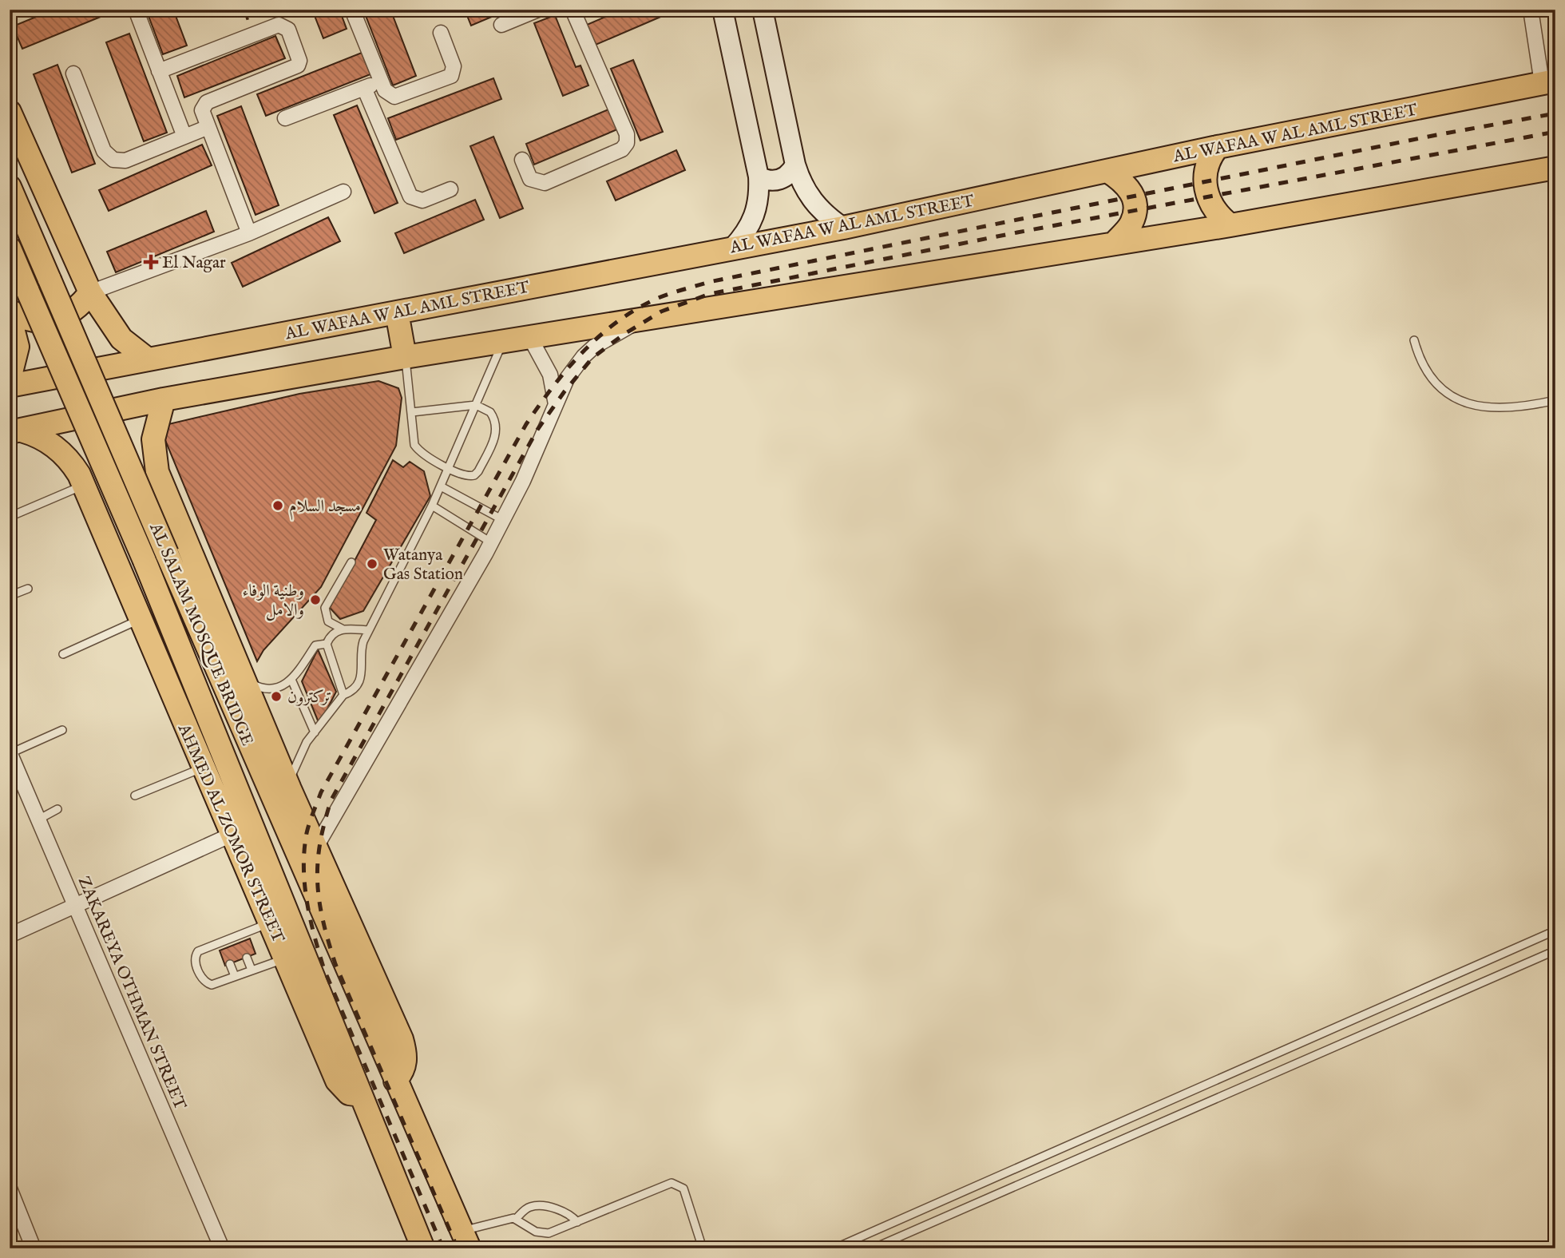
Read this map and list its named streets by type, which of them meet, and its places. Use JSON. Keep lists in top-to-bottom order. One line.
{"streets":{"main road":["AL WAFAA W AL AML STREET","AL SALAM MOSQUE BRIDGE","AHMED AL ZOMOR STREET"],"street":["ZAKAREYA OTHMAN STREET"]},"crossings":[["AL SALAM MOSQUE BRIDGE","AHMED AL ZOMOR STREET"]],"places":{"health":["El Nagar"],"other":["مسجد السلام","Watanya Gas Station","وطنية الوفاء والامل","تركترون"]}}
